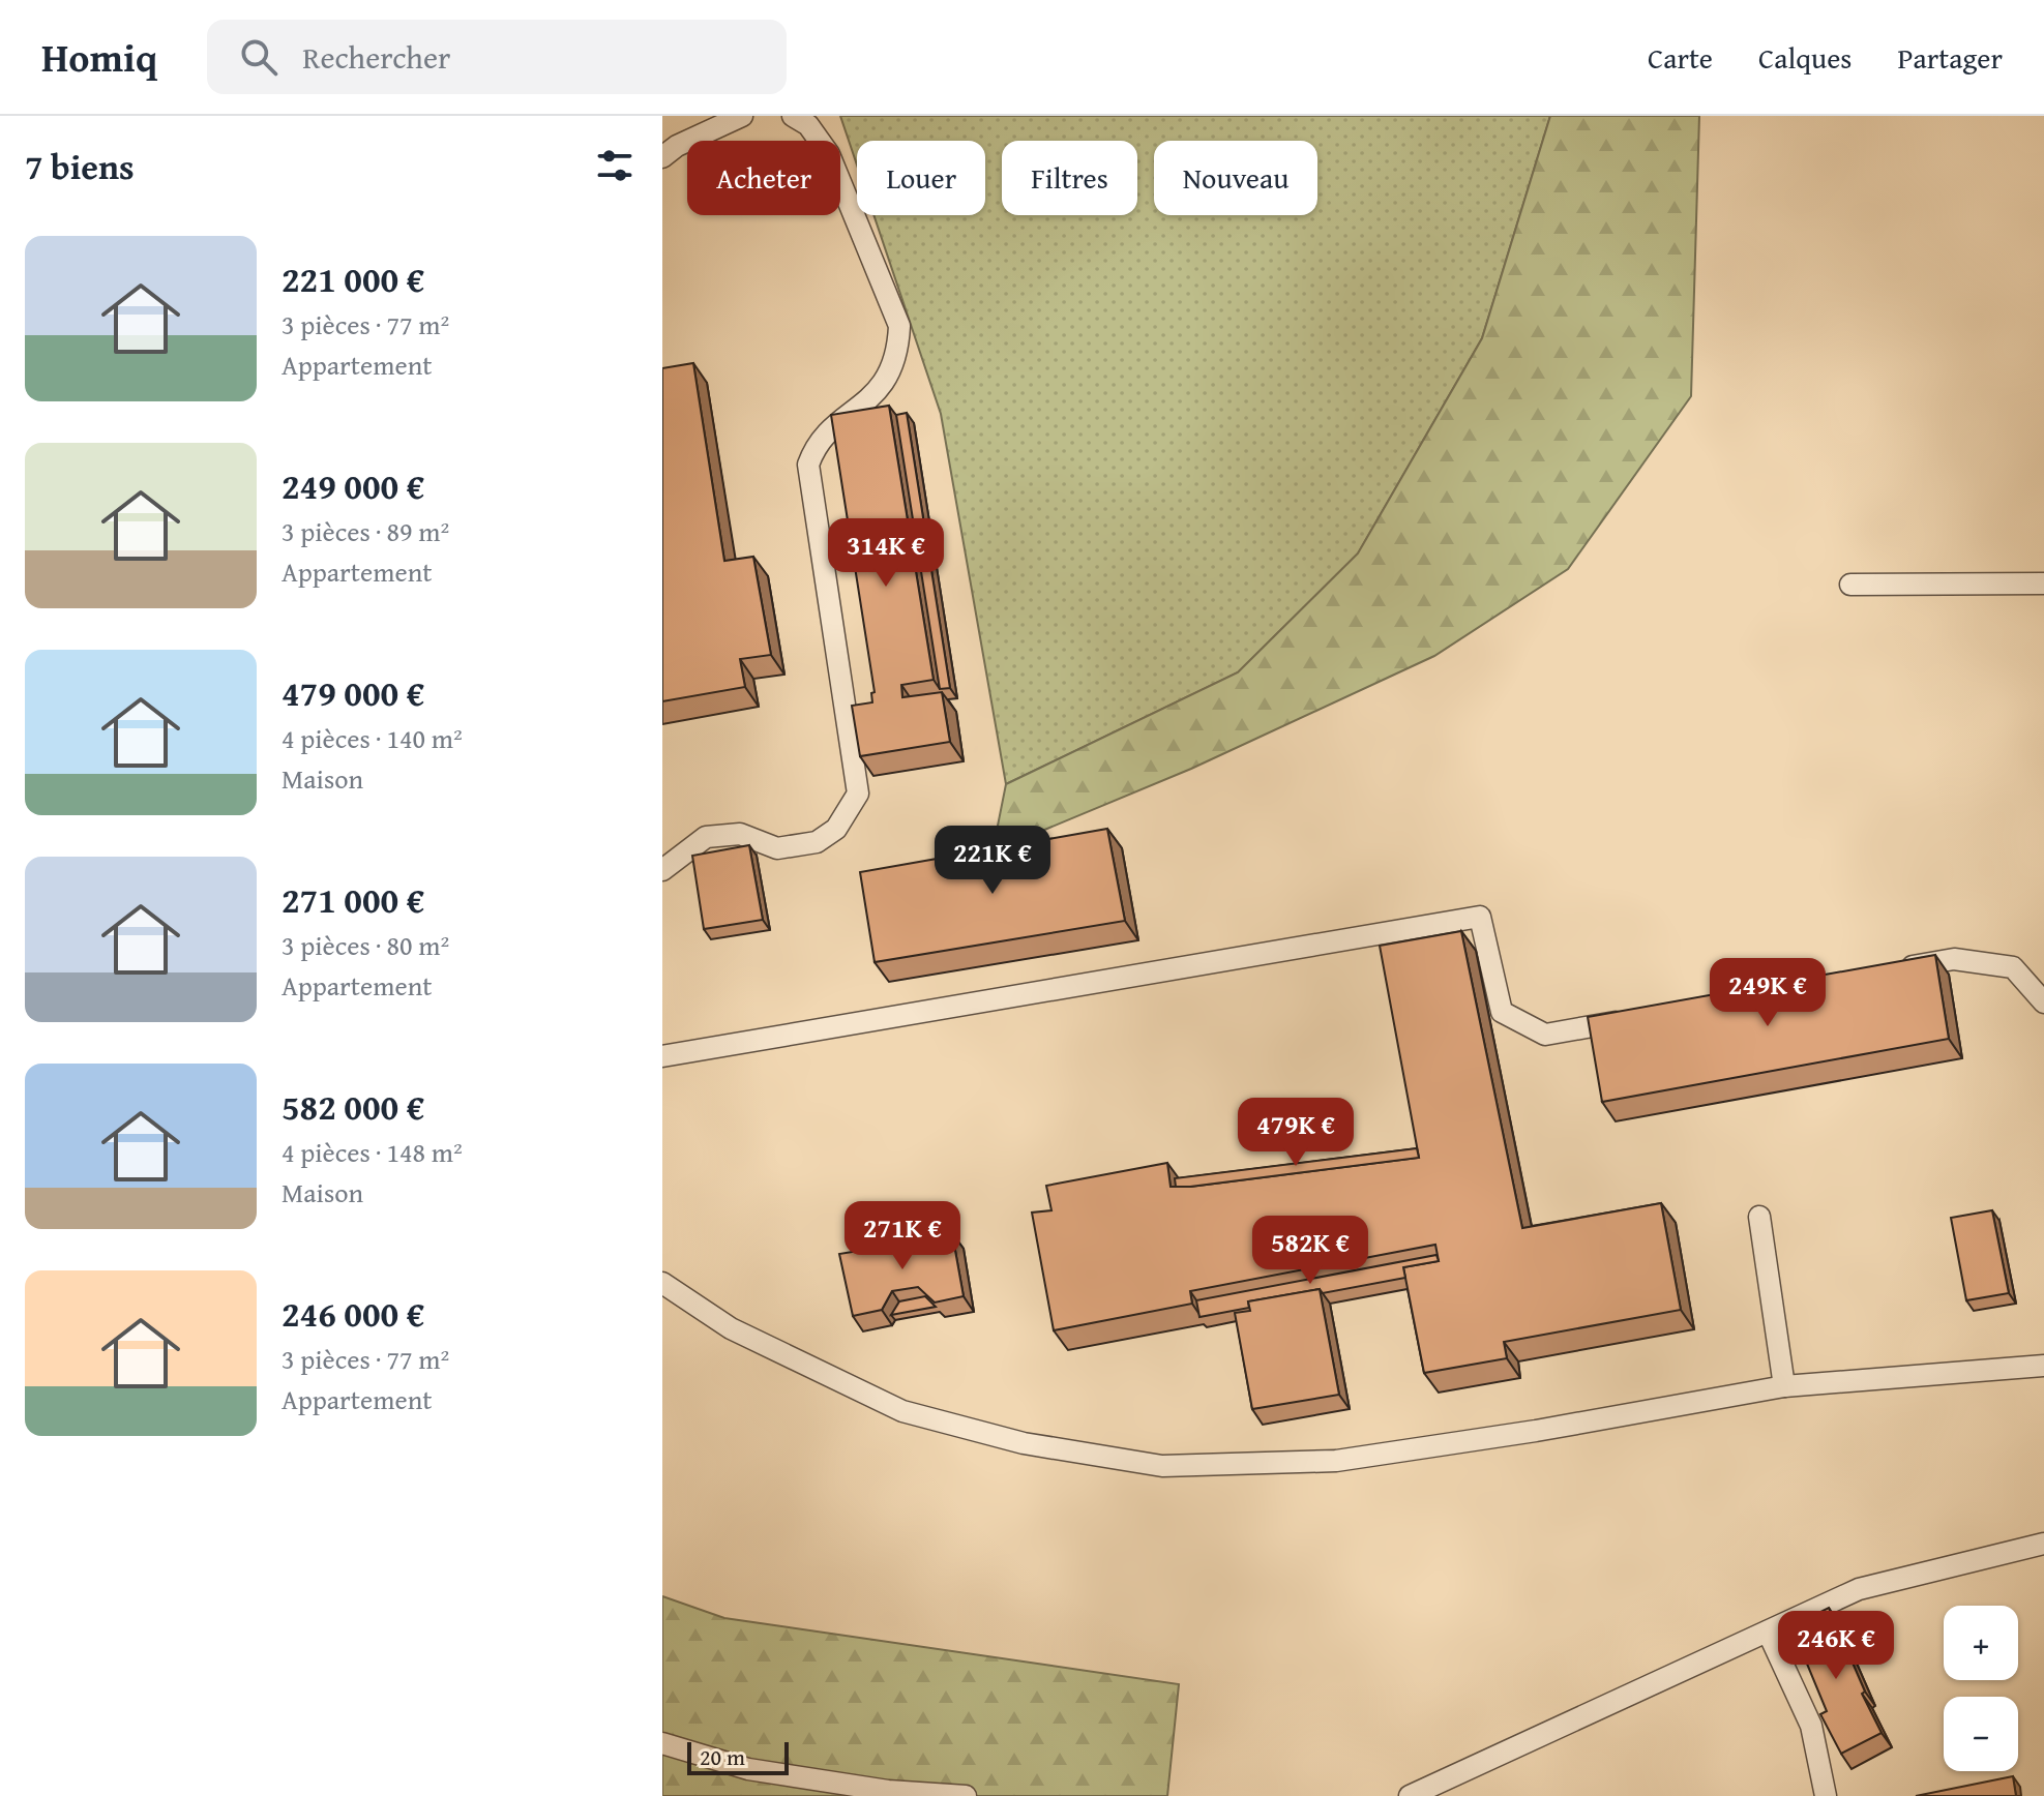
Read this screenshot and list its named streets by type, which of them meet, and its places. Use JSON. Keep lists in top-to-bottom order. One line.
{"scale_bar":"20 m","page":{"header":"Homiq","search":"Rechercher","nav":["Carte","Calques","Partager"],"heading":"7 biens","chip":["Acheter","Louer","Filtres","Nouveau"],"list":[{"name":"221 000 €","note":"3 pièces · 77 m² · Appartement"},{"name":"249 000 €","note":"3 pièces · 89 m² · Appartement"},{"name":"479 000 €","note":"4 pièces · 140 m² · Maison"},{"name":"271 000 €","note":"3 pièces · 80 m² · Appartement"},{"name":"582 000 €","note":"4 pièces · 148 m² · Maison"},{"name":"246 000 €","note":"3 pièces · 77 m² · Appartement"}],"price":["314K €","221K €","249K €","479K €","271K €","582K €","246K €"],"map_buttons":["+","−"],"scale":"20 m"}}
